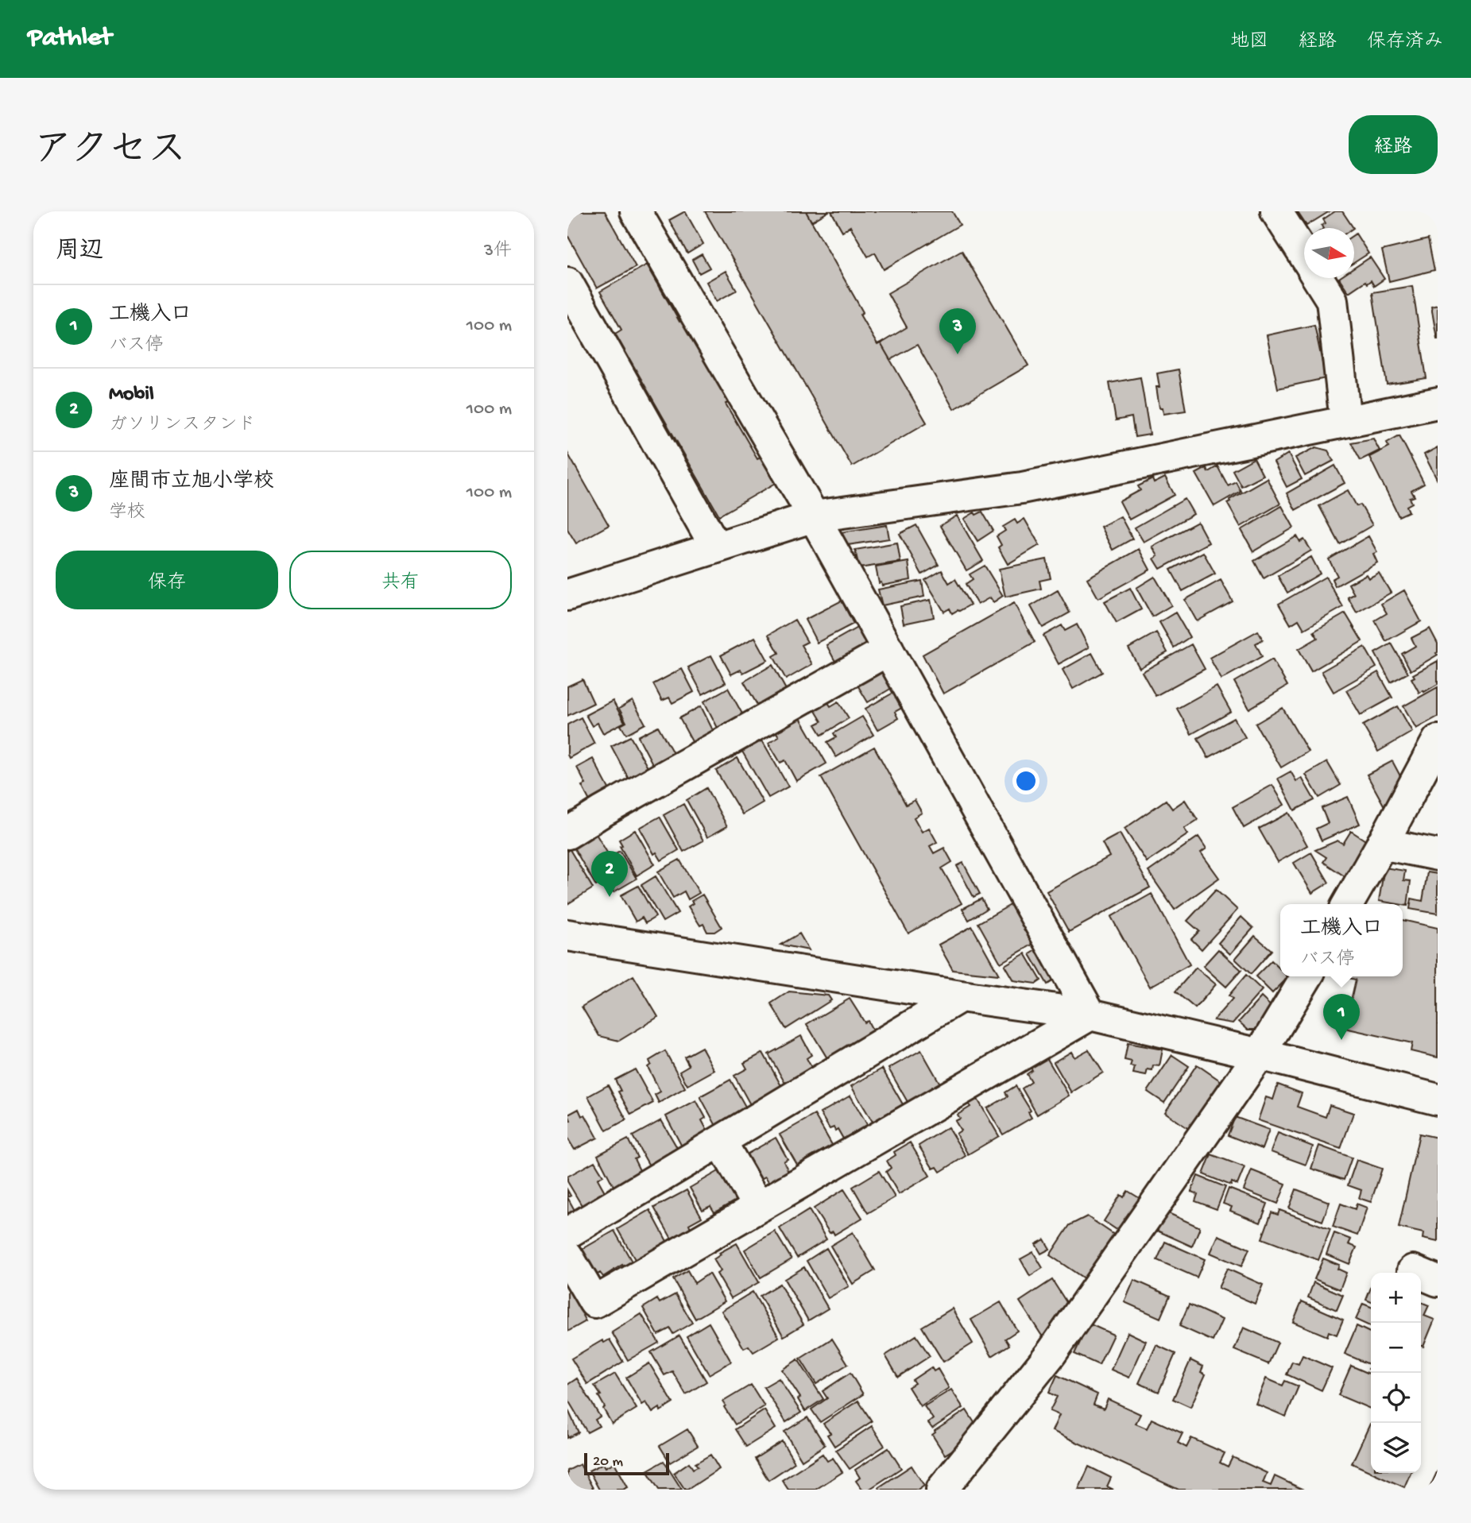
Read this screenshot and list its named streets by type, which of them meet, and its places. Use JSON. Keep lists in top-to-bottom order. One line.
{"scale_bar":"20 m","north":"right","page":{"header":"Pathlet","nav":["地図","経路","保存済み"],"title":"アクセス","buttons":["経路",["保存","共有"]],"heading":["周辺","3件"],"list":[{"mark":"1","name":"工機入口","note":"バス停","value":"100 m"},{"mark":"2","name":"Mobil","note":"ガソリンスタンド","value":"100 m"},{"mark":"3","name":"座間市立旭小学校","note":"学校","value":"100 m"}],"pins":["3","2","1"],"popup":["工機入口","バス停"],"map_buttons":["+","−"],"scale":"20 m"}}
